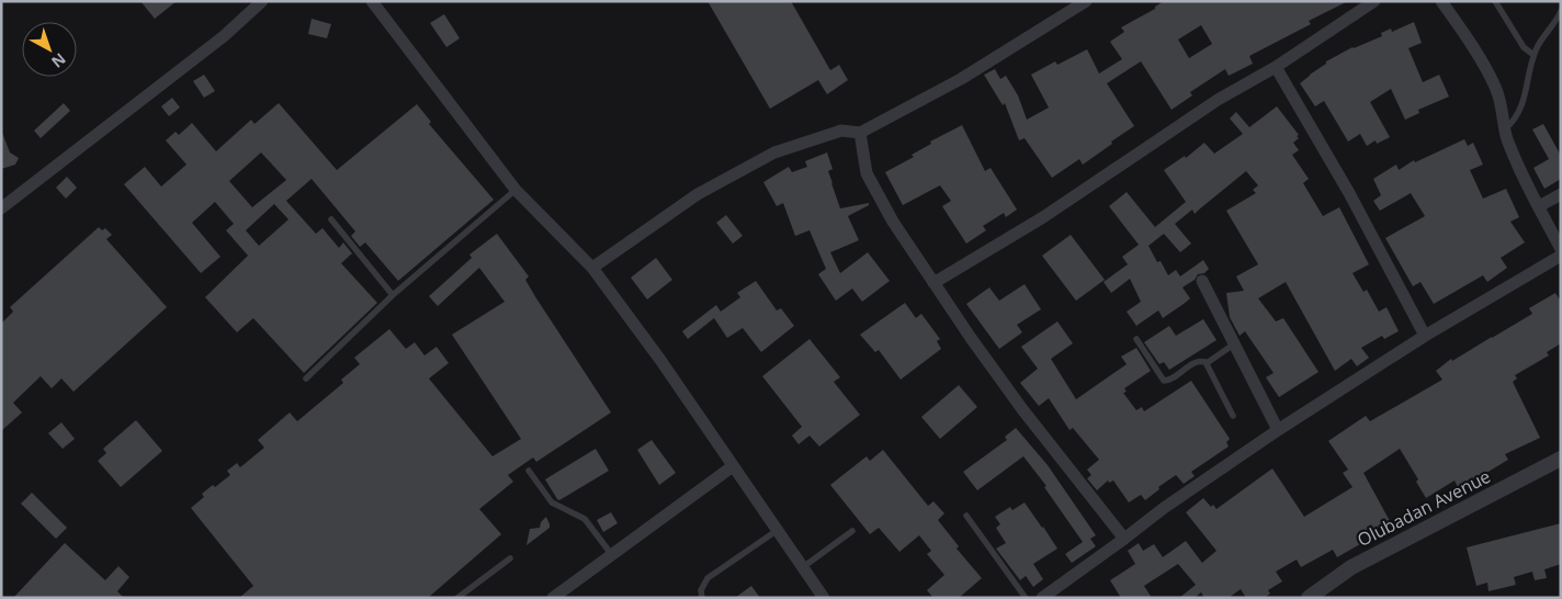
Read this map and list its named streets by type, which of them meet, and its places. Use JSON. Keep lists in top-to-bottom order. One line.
{"streets":{"street":["Olubadan Avenue"]},"north":"bottom right"}
